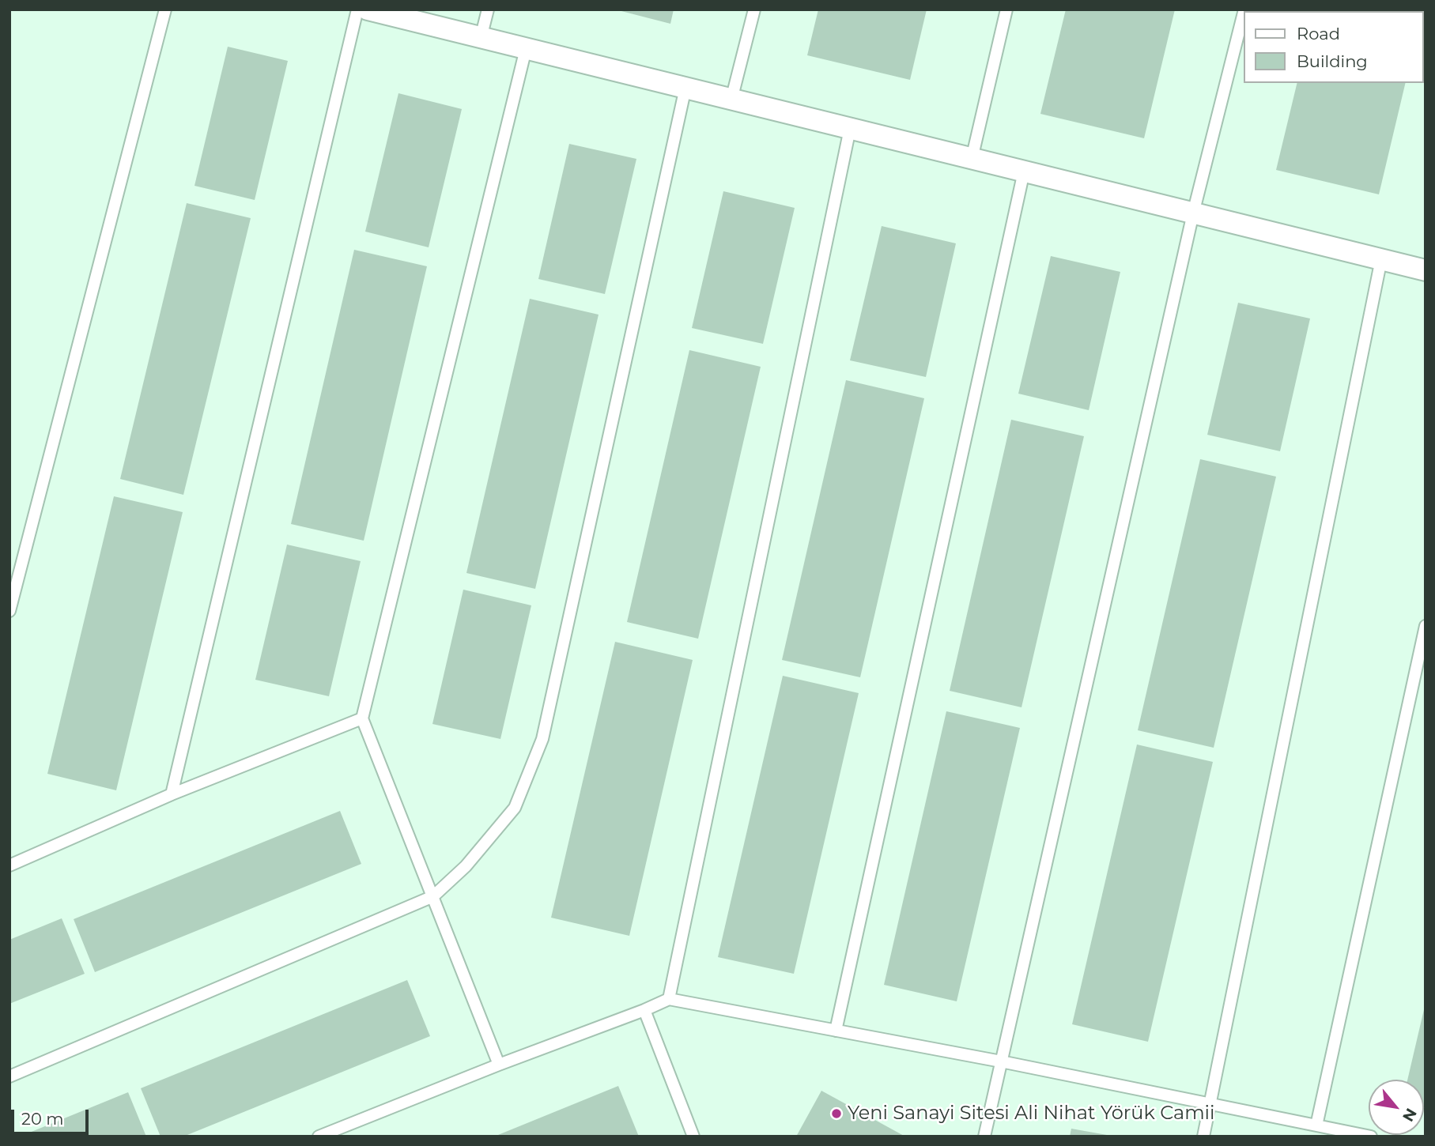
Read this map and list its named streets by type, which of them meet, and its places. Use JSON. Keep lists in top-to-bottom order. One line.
{"places":["Yeni Sanayi Sitesi Ali Nihat Yörük Camii"],"legend":["Road","Building"],"scale_bar":"20 m","north":"bottom right"}
